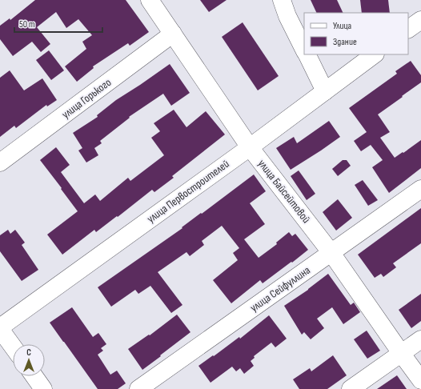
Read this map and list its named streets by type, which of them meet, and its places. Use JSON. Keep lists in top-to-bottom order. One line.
{"streets":{"street":["улица Горького","улица Первостроителей","улица Байсейтовой","улица Сейфуллина"]},"crossings":[["улица Горького","улица Байсейтовой"],["улица Первостроителей","улица Байсейтовой"],["улица Байсейтовой","улица Сейфуллина"]],"legend":["Улица","Здание"],"scale_bar":"50 m","north":"top"}
